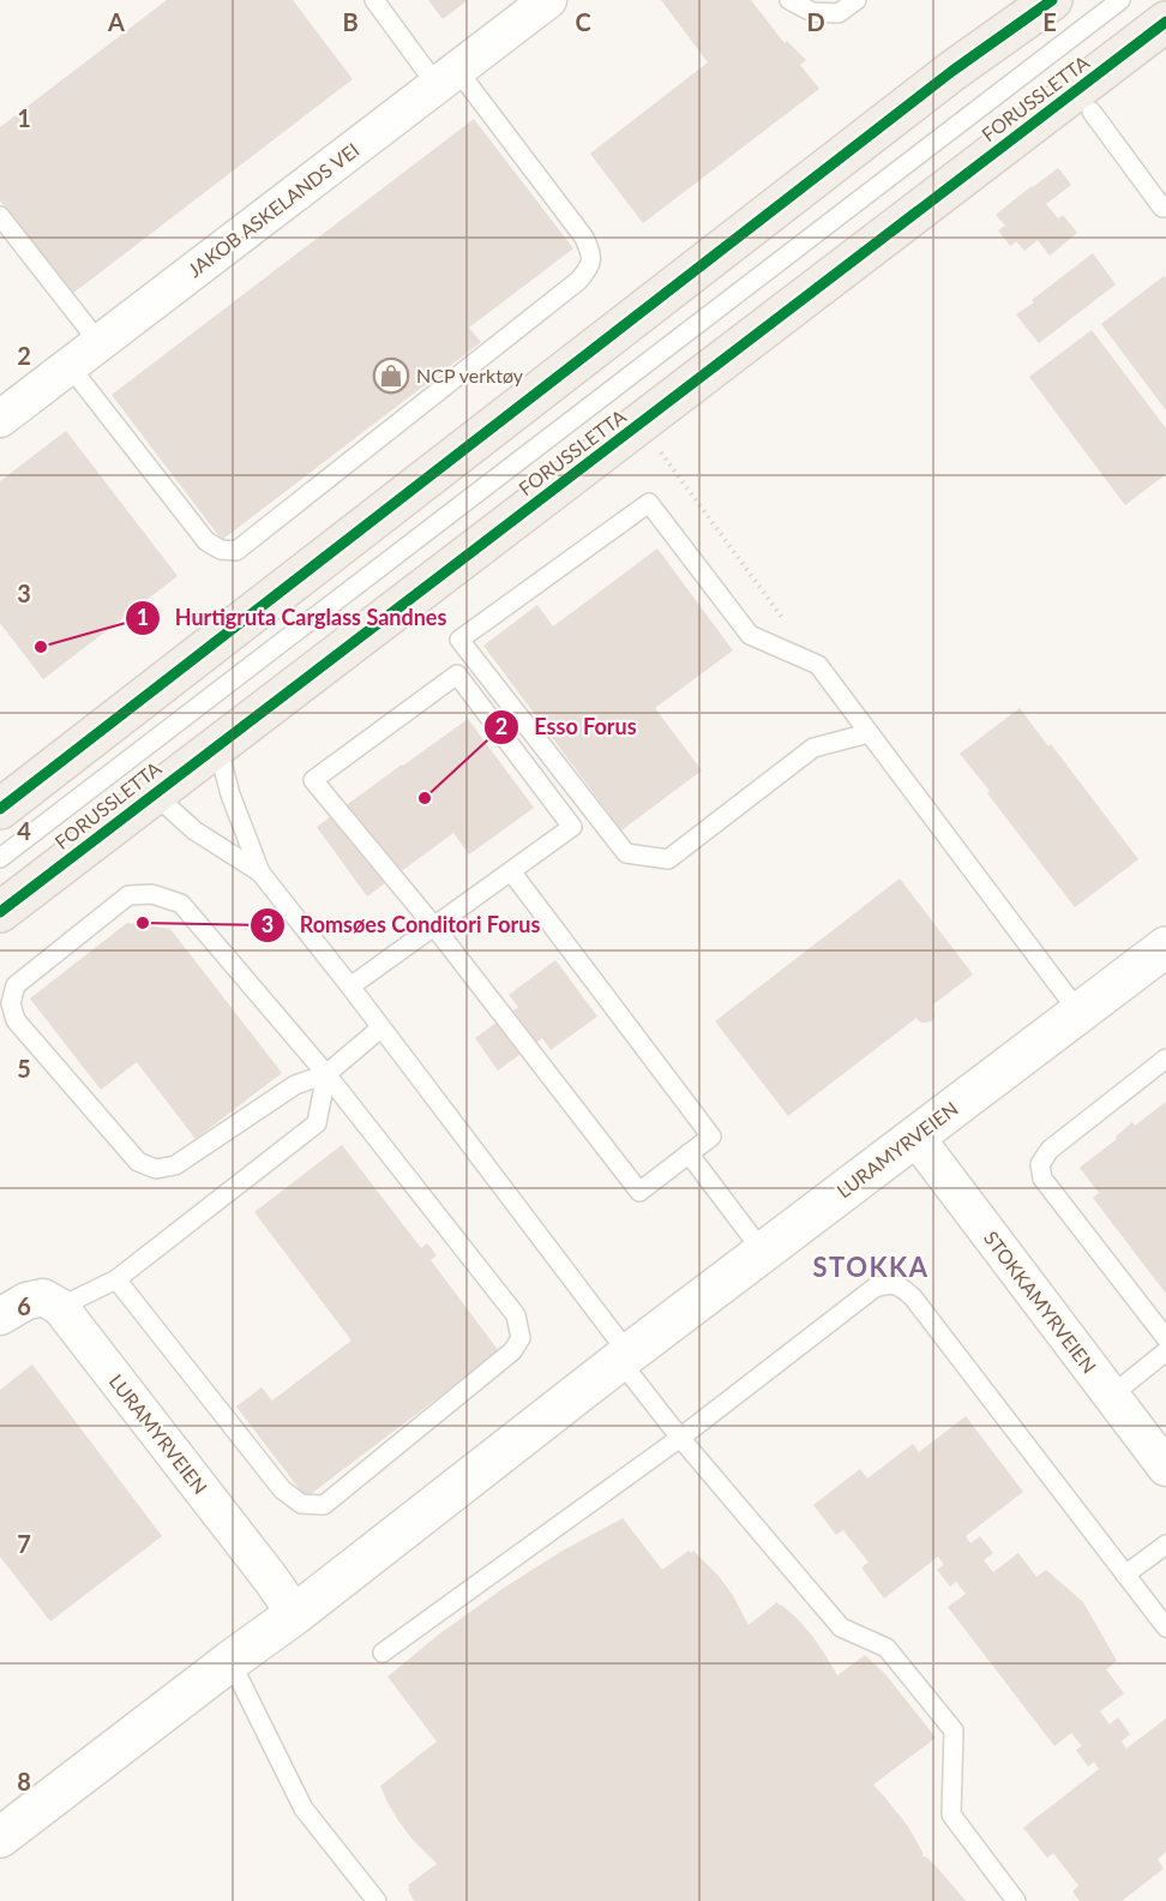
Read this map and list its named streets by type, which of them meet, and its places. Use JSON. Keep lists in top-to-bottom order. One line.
{"streets":{"main road":["FORUSSLETTA"],"street":["JAKOB ASKELANDS VEI","LURAMYRVEIEN","STOKKAMYRVEIEN"]},"crossings":[["LURAMYRVEIEN","STOKKAMYRVEIEN"]],"districts":["STOKKA"],"places":{"shop":["NCP verktøy"],"other":["Hurtigruta Carglass Sandnes","Esso Forus","Romsøes Conditori Forus"]},"grid":{"columns":["A","B","C","D","E"],"rows":["1","2","3","4","5","6","7","8"]}}
